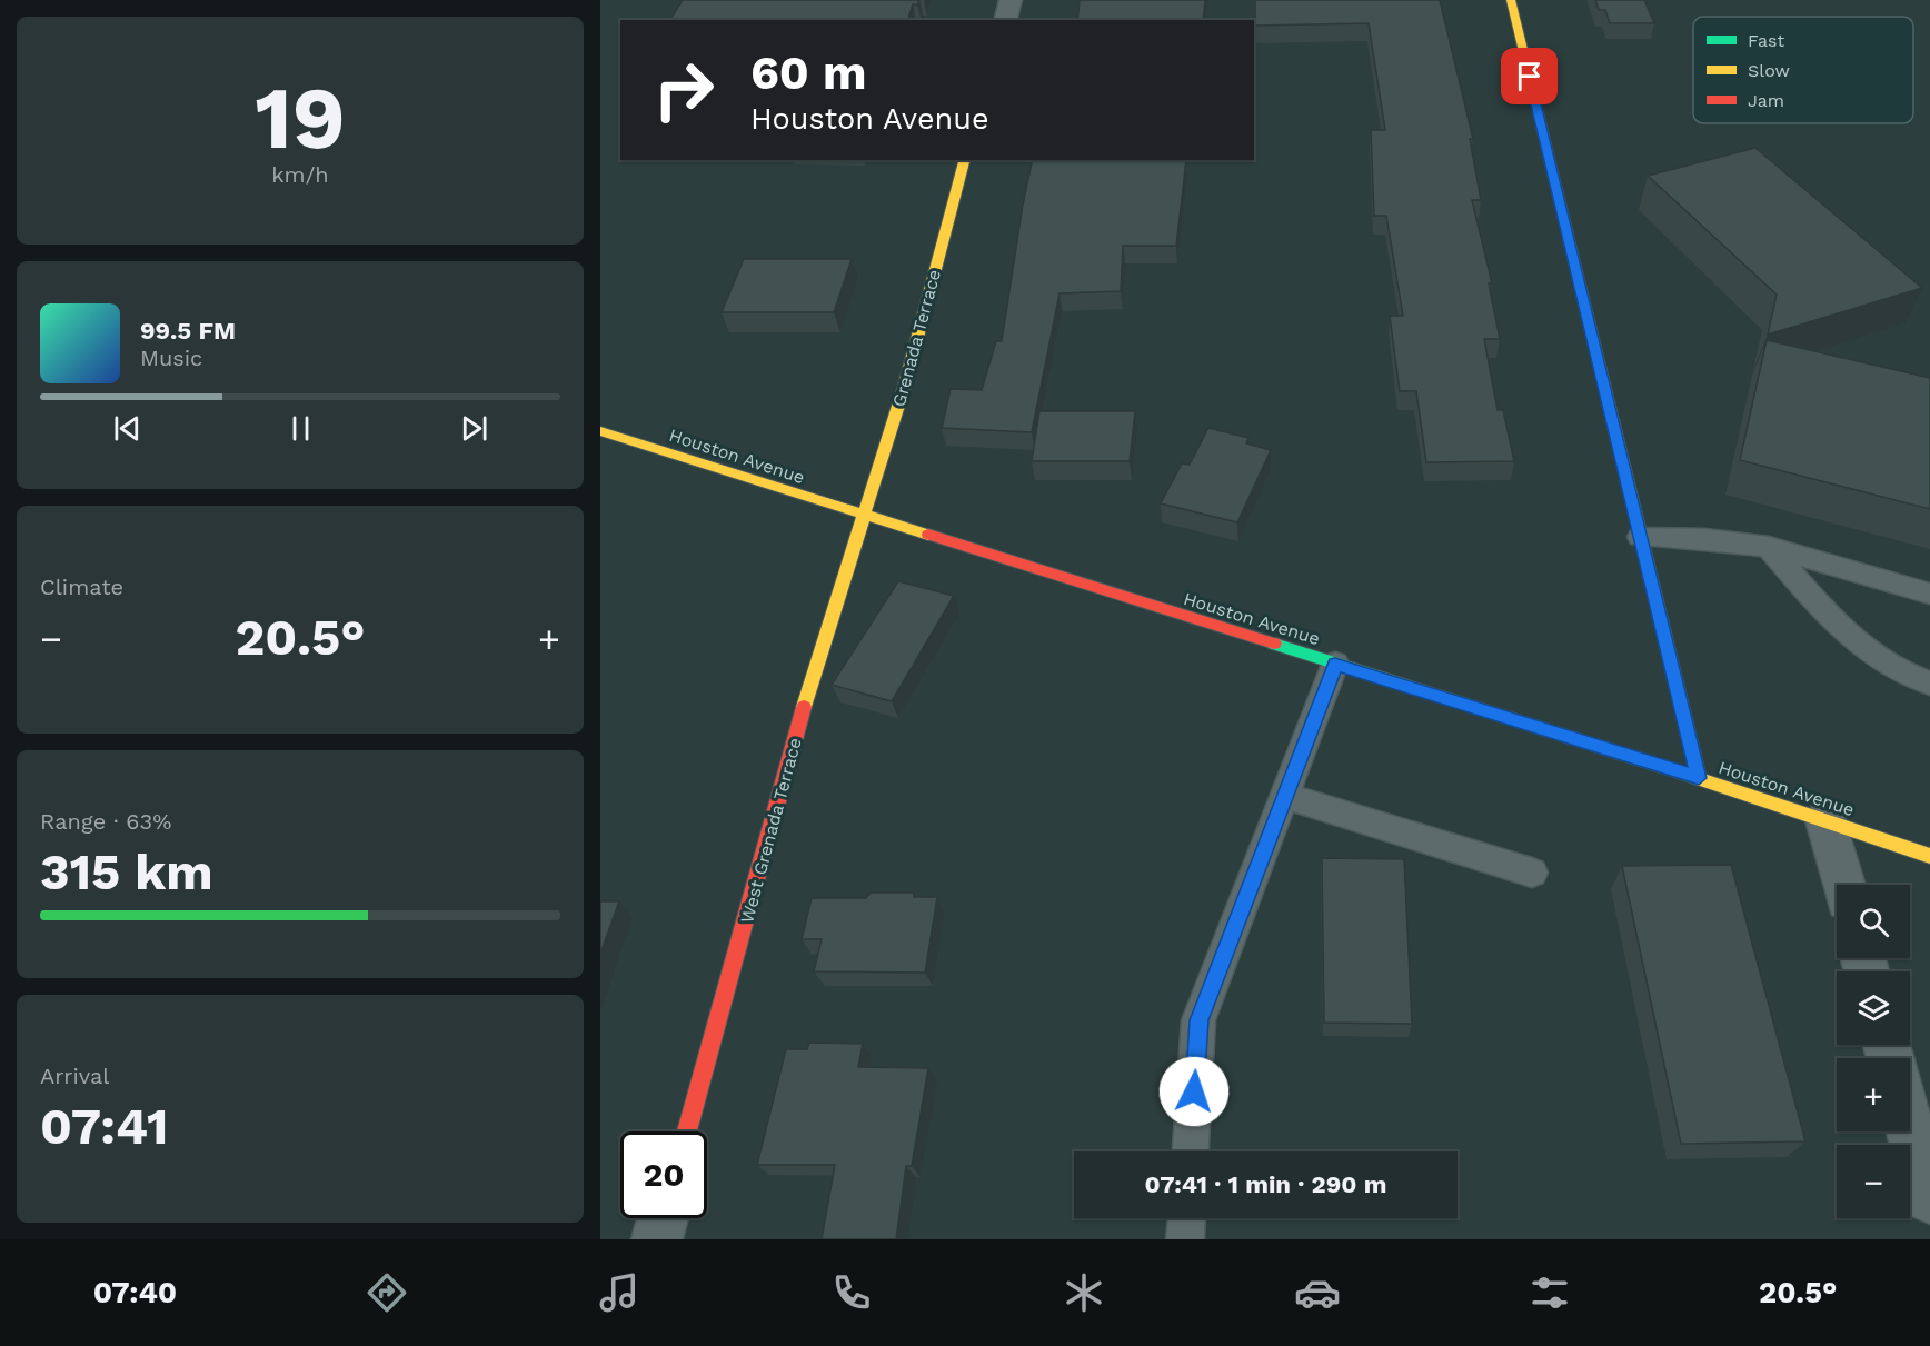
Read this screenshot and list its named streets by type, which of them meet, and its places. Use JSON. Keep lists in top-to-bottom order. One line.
{"streets":{"street":["Grenada Terrace","Houston Avenue","West Grenada Terrace"]},"crossings":[["Grenada Terrace","Houston Avenue"],["Grenada Terrace","West Grenada Terrace"],["Houston Avenue","West Grenada Terrace"]],"legend":["Fast","Slow","Jam"],"page":{"tile":[["19","km/h"],"Climate",["Range · 63%","315 km"],["Arrival","07:41"]],"turn":["60 m","Houston Avenue"],"song":["99.5 FM","Music"],"heat":["−","20.5°","+"],"map_buttons":["+","−"],"limit":"20","trip":"07:41 · 1 min · 290 m","tabs":["07:40","20.5°"]}}
